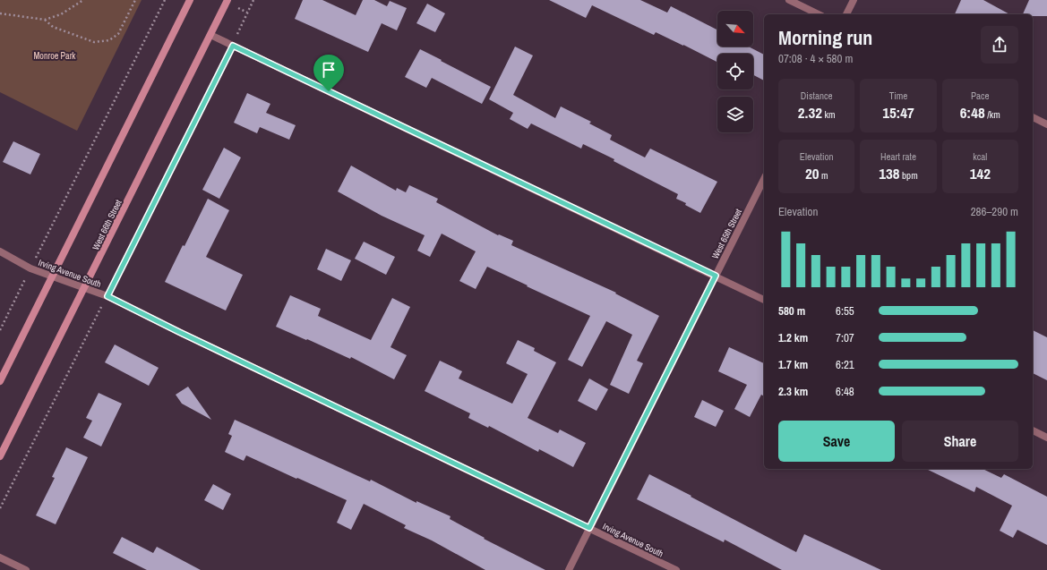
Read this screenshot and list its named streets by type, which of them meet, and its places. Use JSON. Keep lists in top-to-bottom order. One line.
{"streets":{"main road":["West 66th Street"],"street":["West 65th Street","Irving Avenue South"]},"crossings":[["West 66th Street","Irving Avenue South"],["West 65th Street","Irving Avenue South"]],"parks":["Monroe Park"],"north":"bottom right","page":{"heading":["Morning run","07:08 · 4 × 580 m"],"stats":[["Distance","2.32 km"],["Time","15:47"],["Pace","6:48 /km"],["Elevation","20 m"],["Heart rate","138 bpm"],["kcal","142"]],"chart":["Elevation","286–290 m"],"list":[{"name":"580 m","note":"6:55"},{"name":"1.2 km","note":"7:07"},{"name":"1.7 km","note":"6:21"},{"name":"2.3 km","note":"6:48"}],"buttons":["Save","Share"]}}
